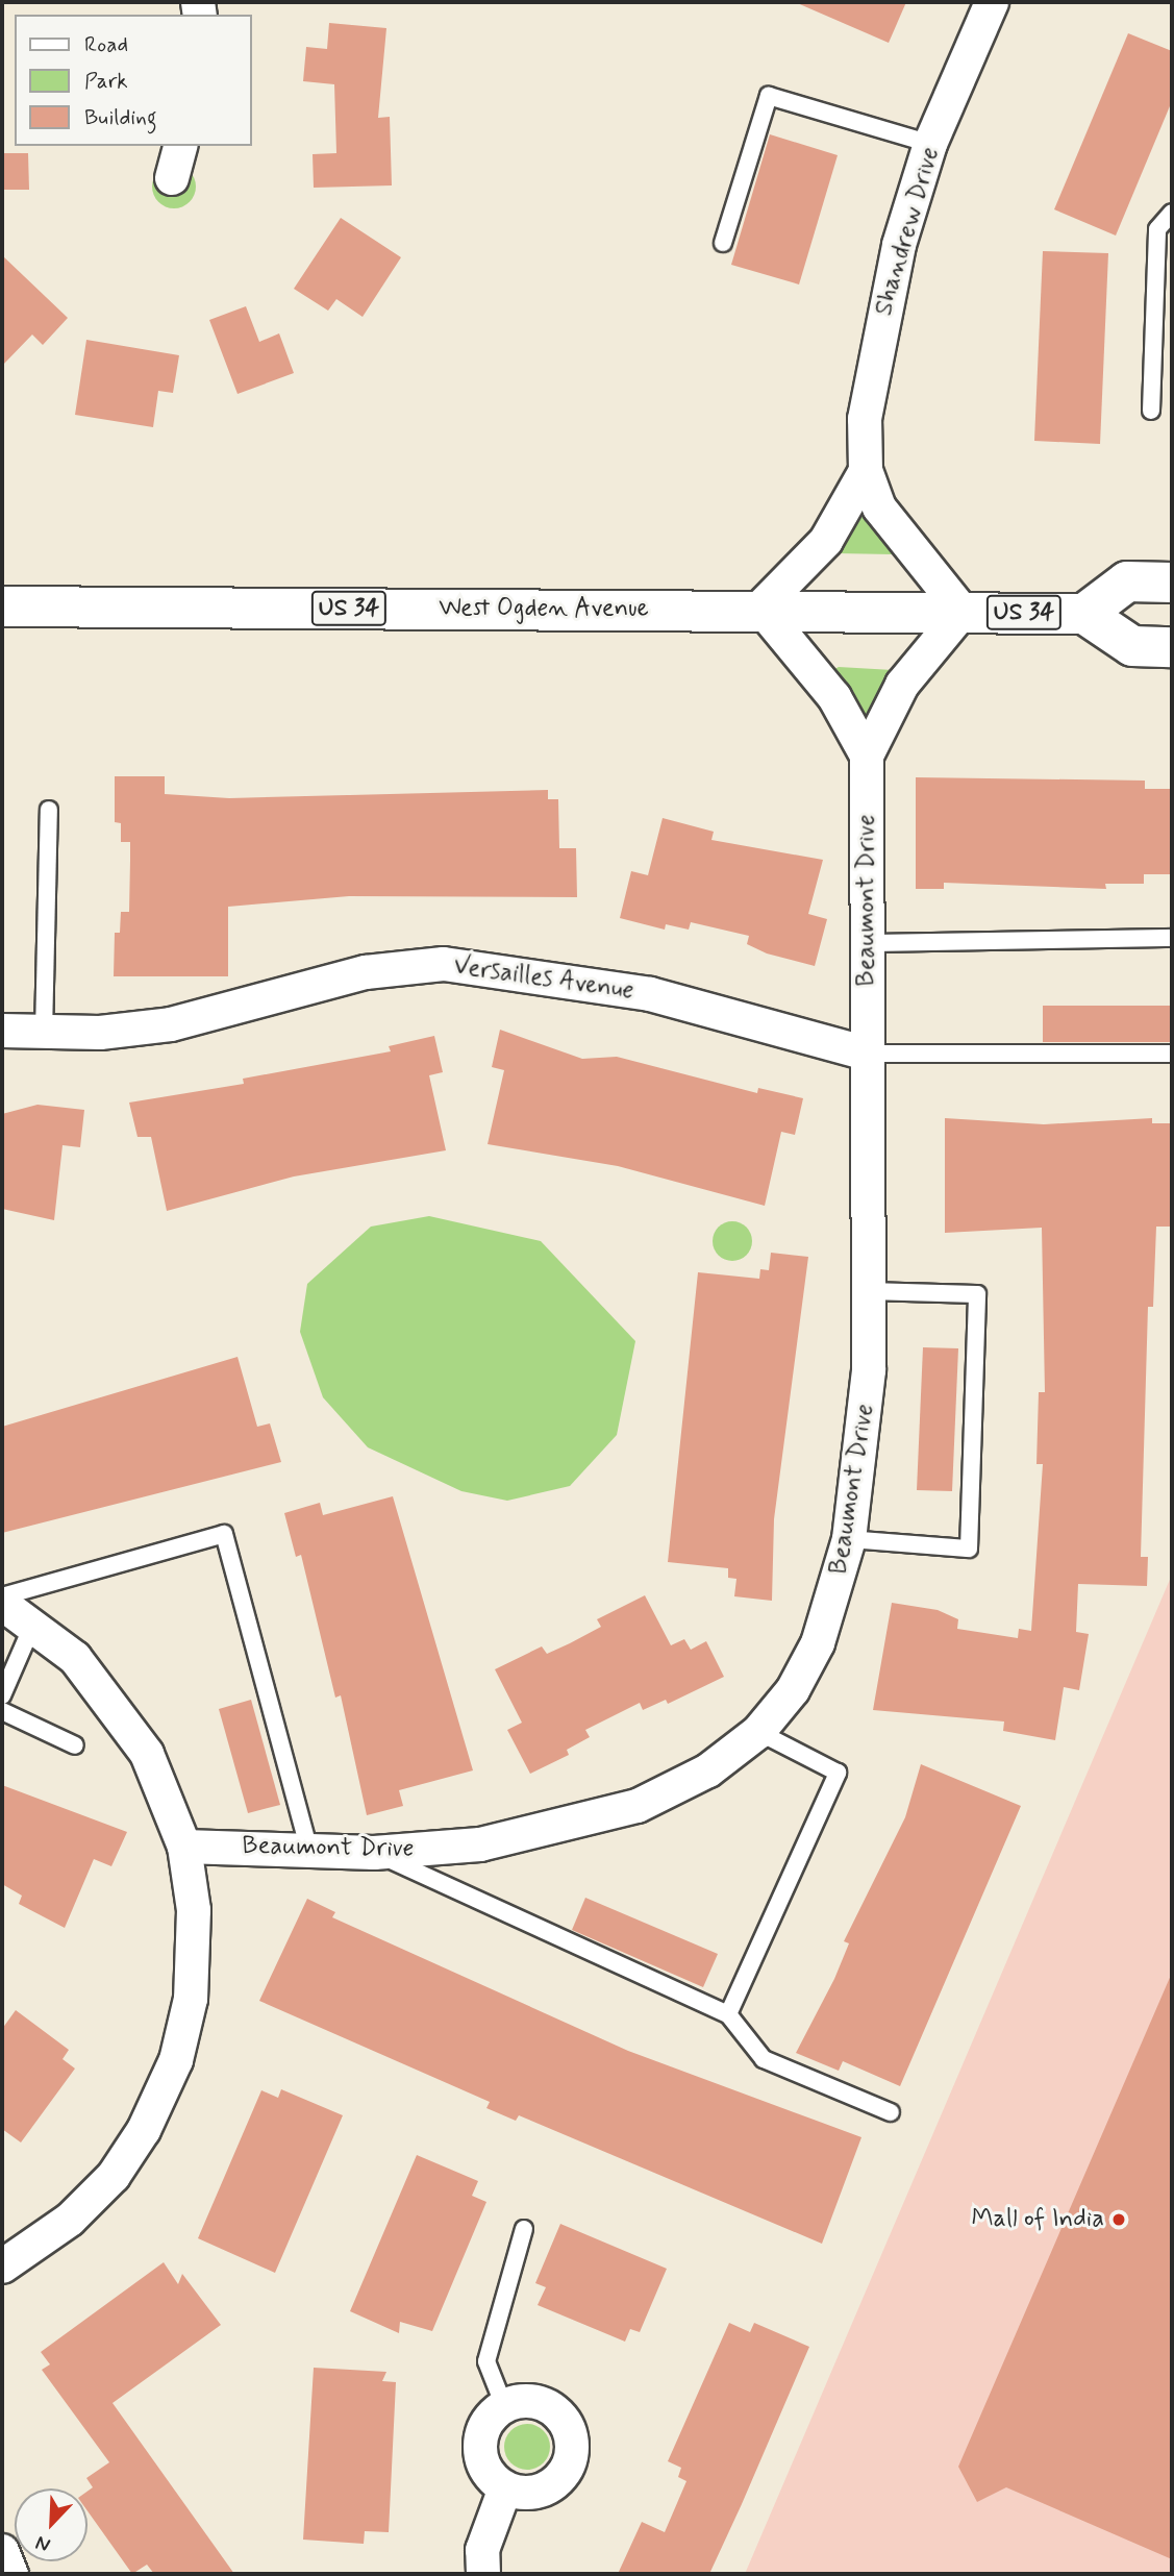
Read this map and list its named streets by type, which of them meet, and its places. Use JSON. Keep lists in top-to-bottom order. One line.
{"streets":{"main road":["US 34","West Ogden Avenue"],"street":["Shandrew Drive","Beaumont Drive","Versailles Avenue"]},"crossings":[["Shandrew Drive","West Ogden Avenue"],["Shandrew Drive","Beaumont Drive"],["US 34","West Ogden Avenue"],["West Ogden Avenue","Beaumont Drive"],["Beaumont Drive","Versailles Avenue"]],"places":["Mall of India"],"legend":["Road","Park","Building"],"north":"bottom left"}
